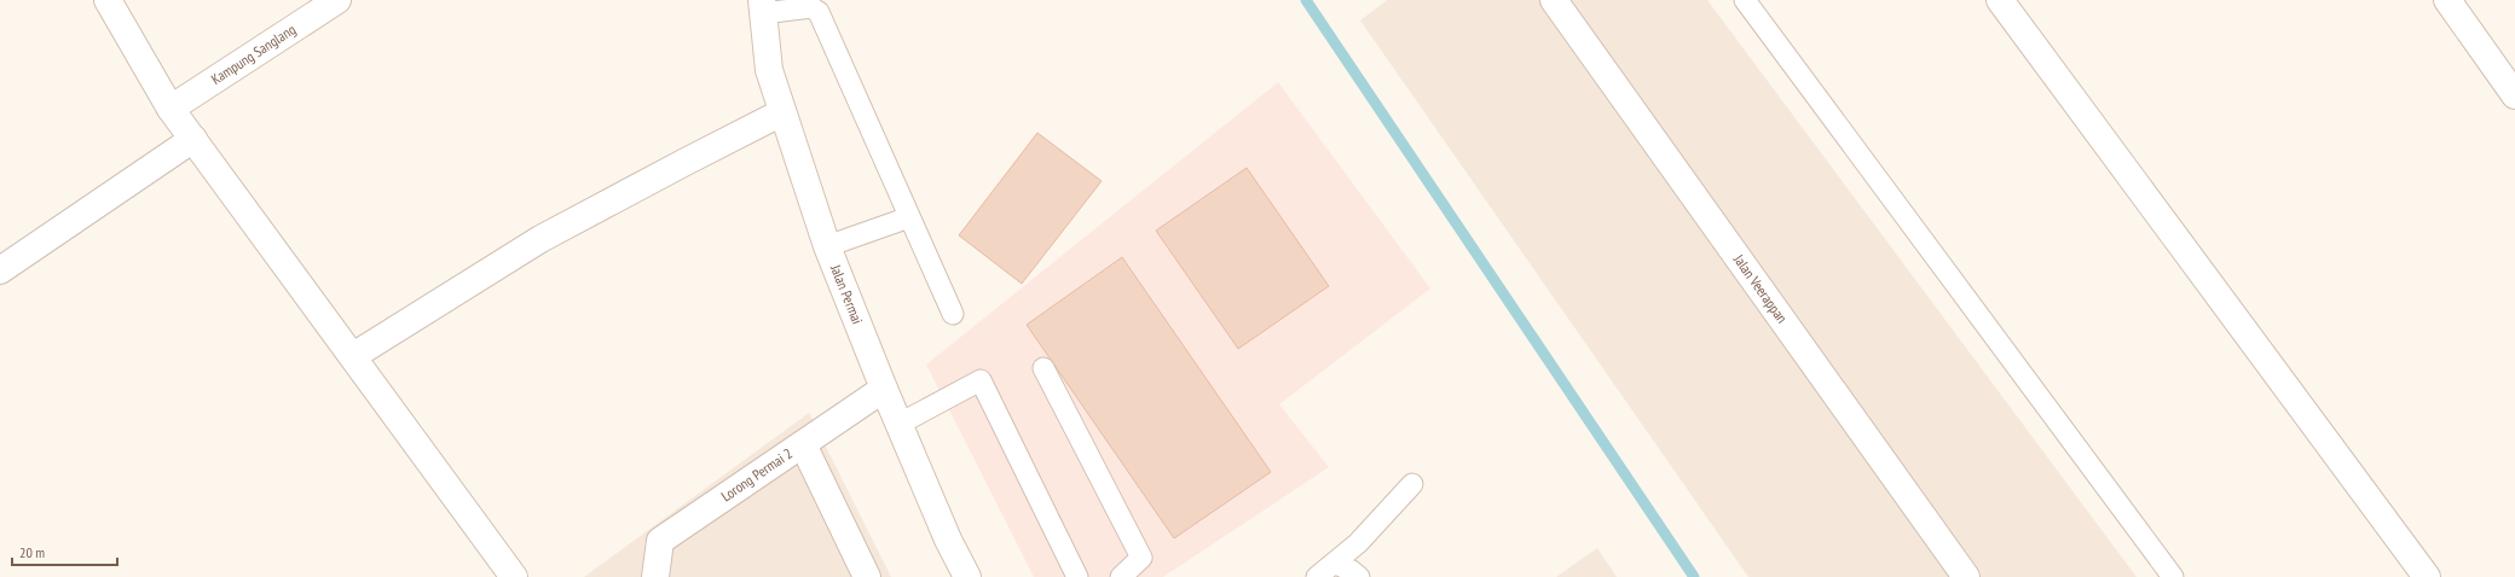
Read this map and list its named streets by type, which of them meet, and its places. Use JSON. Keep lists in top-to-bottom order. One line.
{"streets":{"street":["Kampung Sanglang","Jalan Veerappan","Jalan Permai","Lorong Permai 2"]},"crossings":[["Jalan Permai","Lorong Permai 2"]],"scale_bar":"20 m"}
